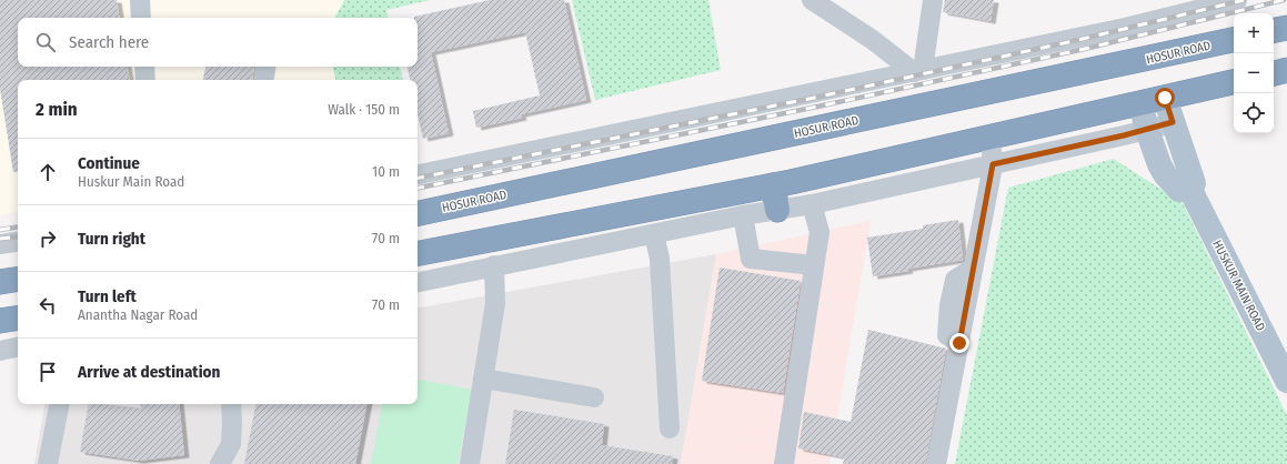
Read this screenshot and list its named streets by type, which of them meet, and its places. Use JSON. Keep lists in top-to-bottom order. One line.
{"streets":{"highway":["HOSUR ROAD"],"main road":["HUSKUR MAIN ROAD"]},"page":{"map_buttons":["+","−"],"search":"Search here","heading":["2 min","Walk · 150 m"],"list":[["Continue","Huskur Main Road","10 m"],["Turn right","70 m"],["Turn left","Anantha Nagar Road","70 m"],"Arrive at destination"]}}
